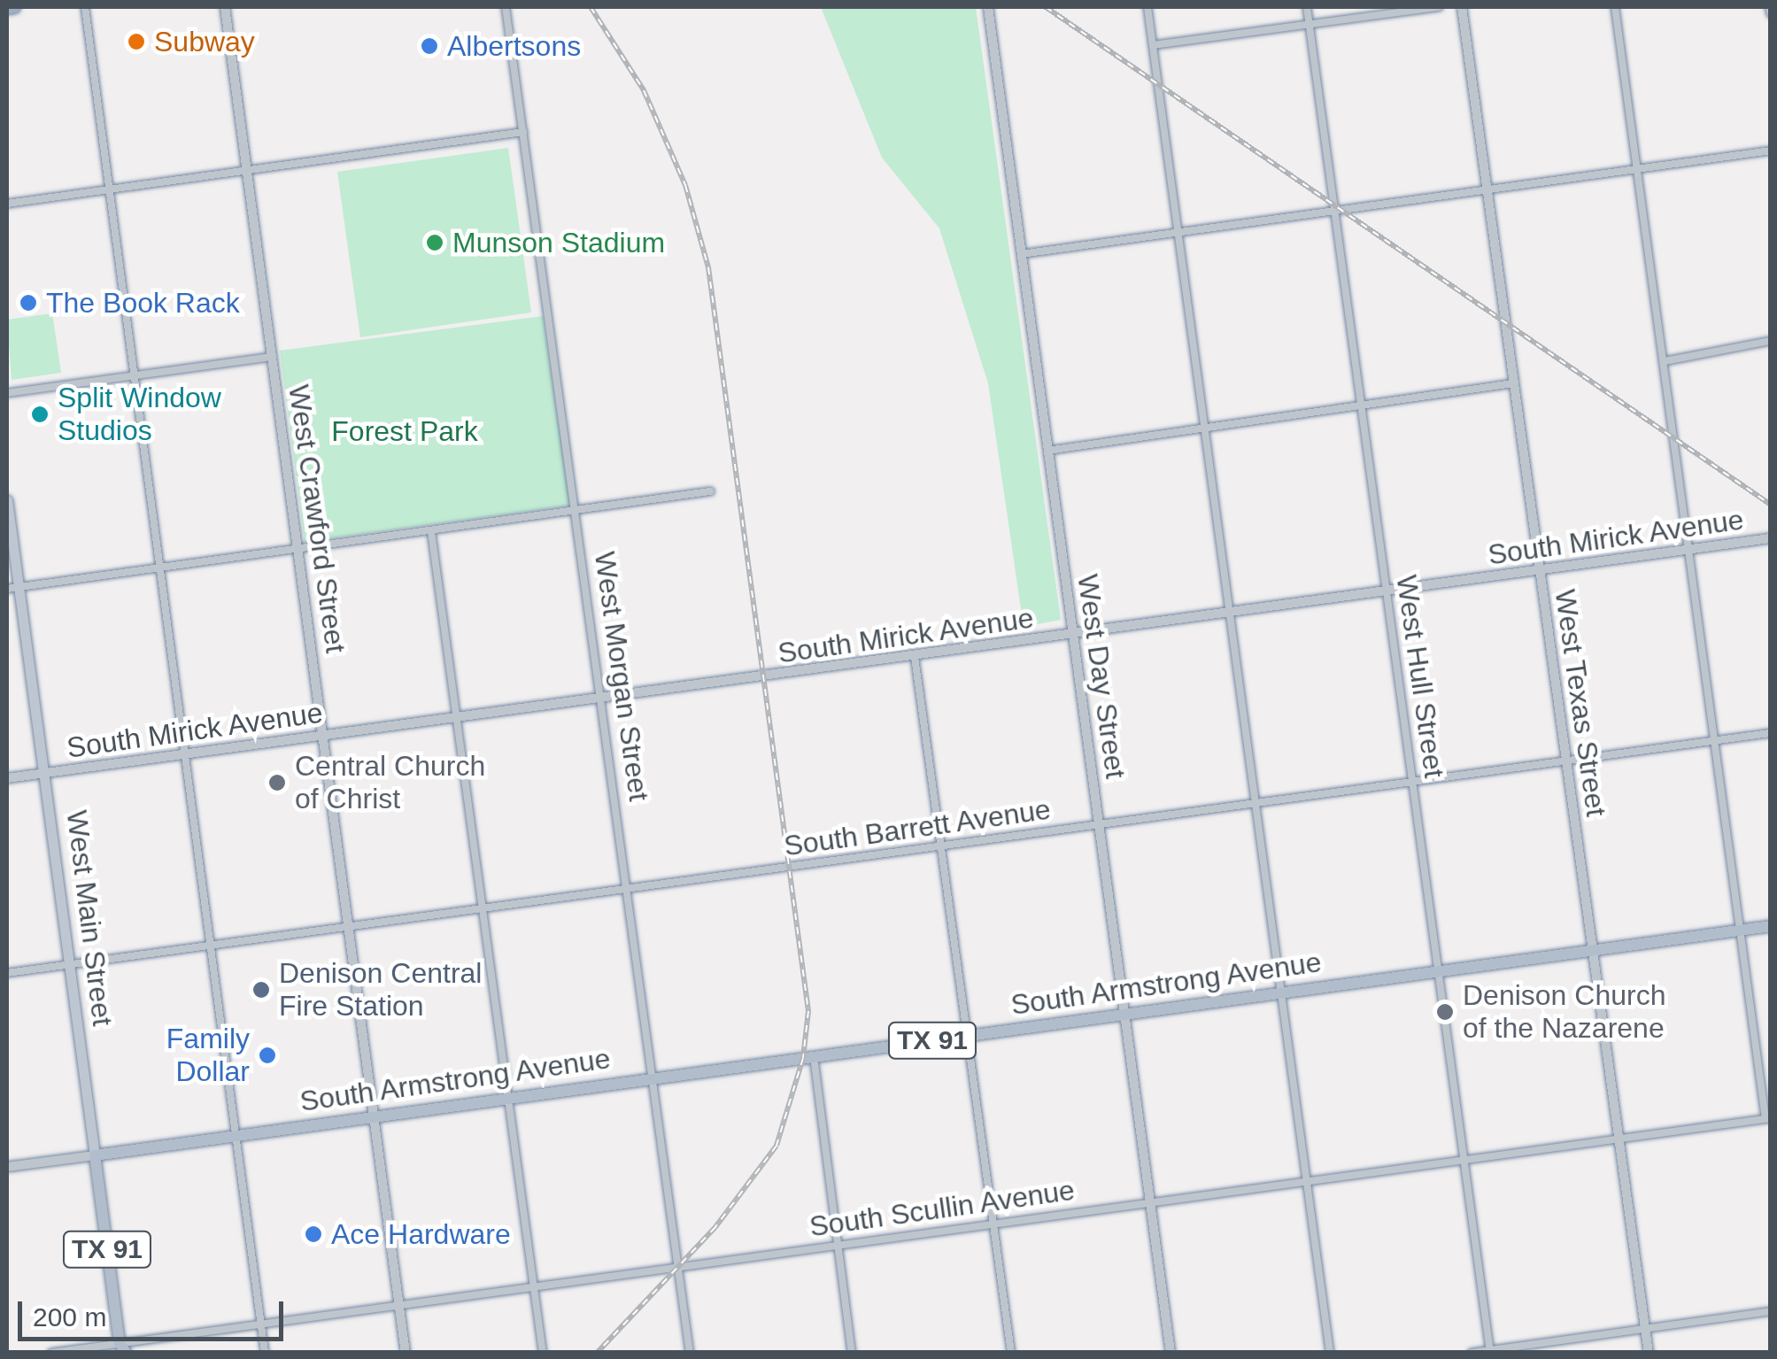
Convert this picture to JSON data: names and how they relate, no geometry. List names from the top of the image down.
{
  "streets": {
    "main road": ["West Main Street", "South Armstrong Avenue", "TX 91"],
    "street": [
      "West Crawford Street",
      "South Mirick Avenue",
      "West Morgan Street",
      "West Day Street",
      "West Hull Street",
      "West Texas Street",
      "South Barrett Avenue",
      "South Scullin Avenue"
    ]
  },
  "crossings": [
    ["West Crawford Street", "South Mirick Avenue"],
    ["West Crawford Street", "South Barrett Avenue"],
    ["West Crawford Street", "South Armstrong Avenue"],
    ["West Crawford Street", "South Scullin Avenue"],
    ["South Mirick Avenue", "West Morgan Street"],
    ["South Mirick Avenue", "West Day Street"],
    ["South Mirick Avenue", "West Hull Street"],
    ["South Mirick Avenue", "West Texas Street"],
    ["South Mirick Avenue", "West Main Street"],
    ["West Morgan Street", "South Barrett Avenue"],
    ["West Morgan Street", "South Armstrong Avenue"],
    ["West Morgan Street", "South Scullin Avenue"],
    ["West Day Street", "South Barrett Avenue"],
    ["West Day Street", "South Armstrong Avenue"],
    ["West Day Street", "South Scullin Avenue"],
    ["West Hull Street", "South Barrett Avenue"],
    ["West Hull Street", "South Armstrong Avenue"],
    ["West Hull Street", "South Scullin Avenue"],
    ["West Texas Street", "South Barrett Avenue"],
    ["West Texas Street", "South Armstrong Avenue"],
    ["West Texas Street", "South Scullin Avenue"],
    ["South Barrett Avenue", "West Main Street"],
    ["West Main Street", "South Armstrong Avenue"],
    ["West Main Street", "South Scullin Avenue"]
  ],
  "parks": ["Forest Park"],
  "places": [
    "Subway",
    "Albertsons",
    "Munson Stadium",
    "The Book Rack",
    "Split Window Studios",
    "Central Church of Christ",
    "Denison Central Fire Station",
    "Denison Church of the Nazarene",
    "Family Dollar",
    "Ace Hardware"
  ],
  "scale_bar": "200 m"
}
